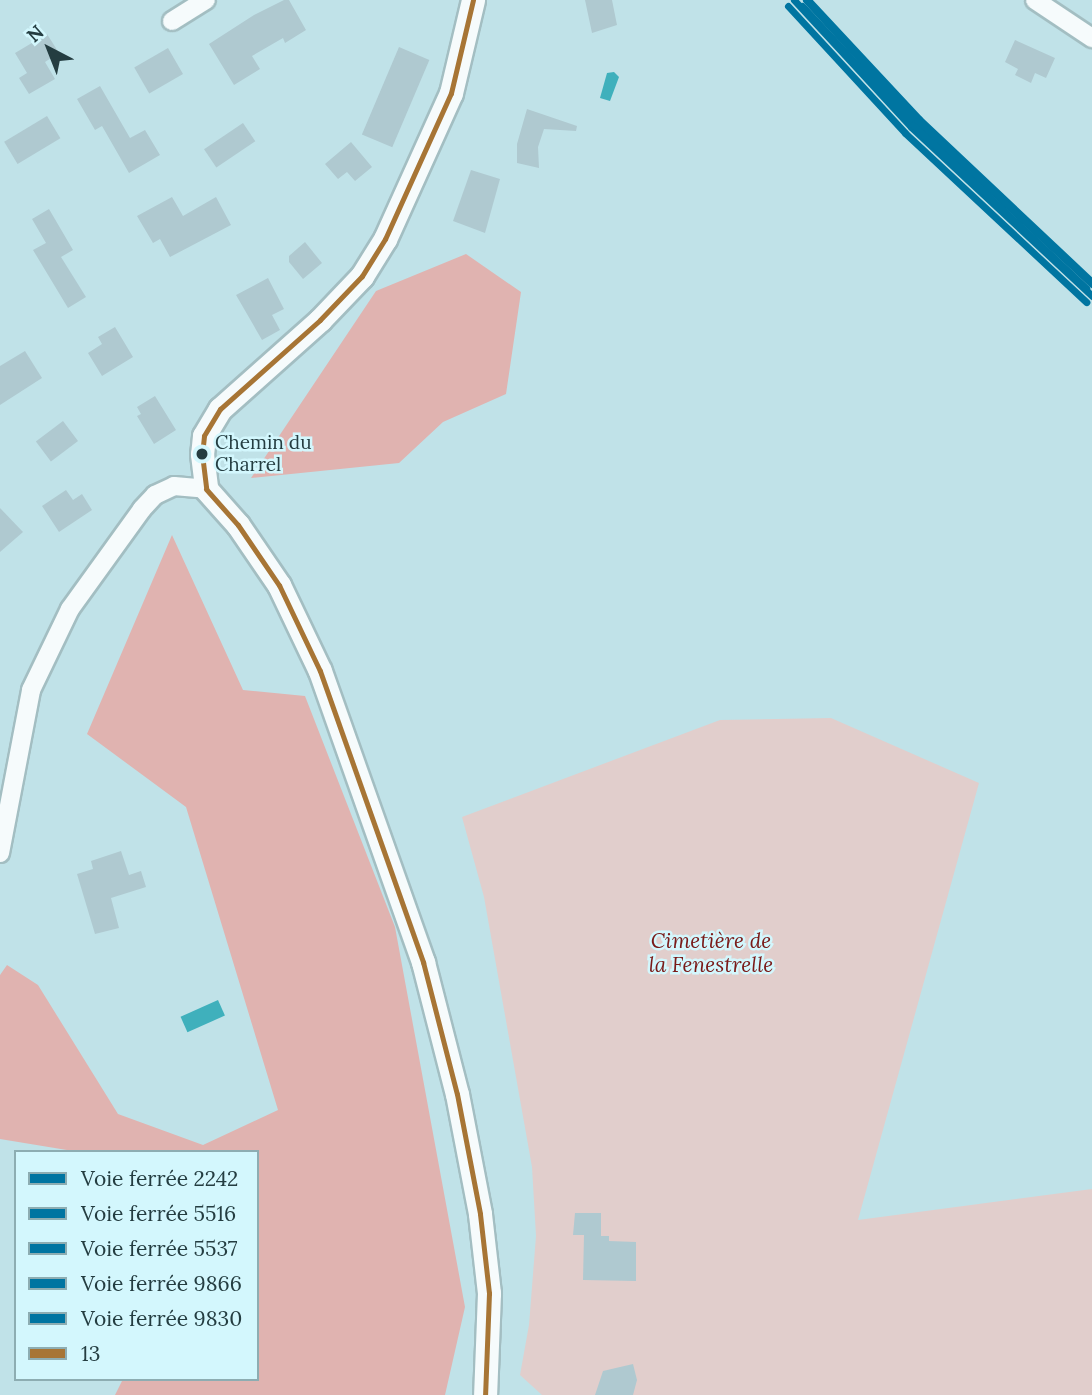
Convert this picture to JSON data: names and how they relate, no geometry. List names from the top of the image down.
{
  "parks": ["Cimetière de la Fenestrelle"],
  "places": ["Chemin du Charrel"],
  "lines": [
    "rail line 2242",
    "rail line 5537",
    "rail line 9866",
    "transit line 13",
    "rail line 5516",
    "rail line 9830"
  ],
  "legend": [
    "Voie ferrée 2242",
    "Voie ferrée 5516",
    "Voie ferrée 5537",
    "Voie ferrée 9866",
    "Voie ferrée 9830",
    "13"
  ],
  "north": "top left"
}
